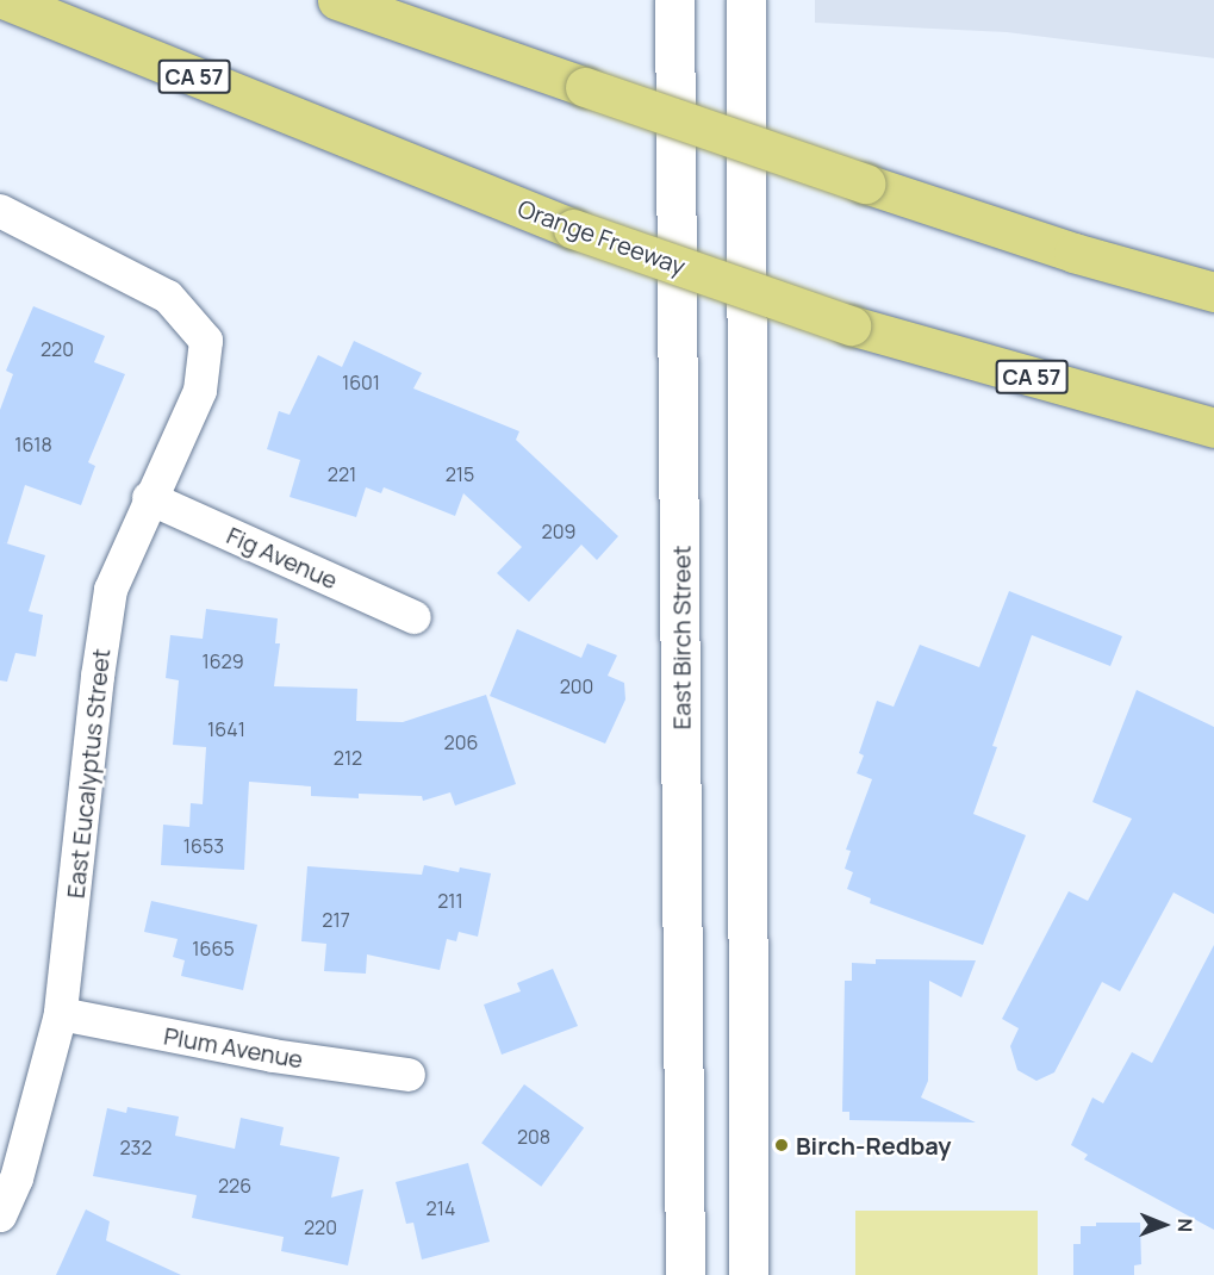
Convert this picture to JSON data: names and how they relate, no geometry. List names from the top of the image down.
{
  "streets": {
    "highway": ["CA 57", "Orange Freeway"],
    "street": [
      "Fig Avenue",
      "East Birch Street",
      "East Eucalyptus Street",
      "Plum Avenue"
    ]
  },
  "crossings": [
    ["Fig Avenue", "East Eucalyptus Street"],
    ["East Eucalyptus Street", "Plum Avenue"]
  ],
  "places": ["Birch-Redbay"],
  "house_numbers": [
    "220",
    "1601",
    "1618",
    "221",
    "215",
    "209",
    "1629",
    "200",
    "1641",
    "206",
    "212",
    "1653",
    "211",
    "217",
    "1665",
    "208",
    "232",
    "226",
    "214",
    "220"
  ],
  "north": "right"
}
